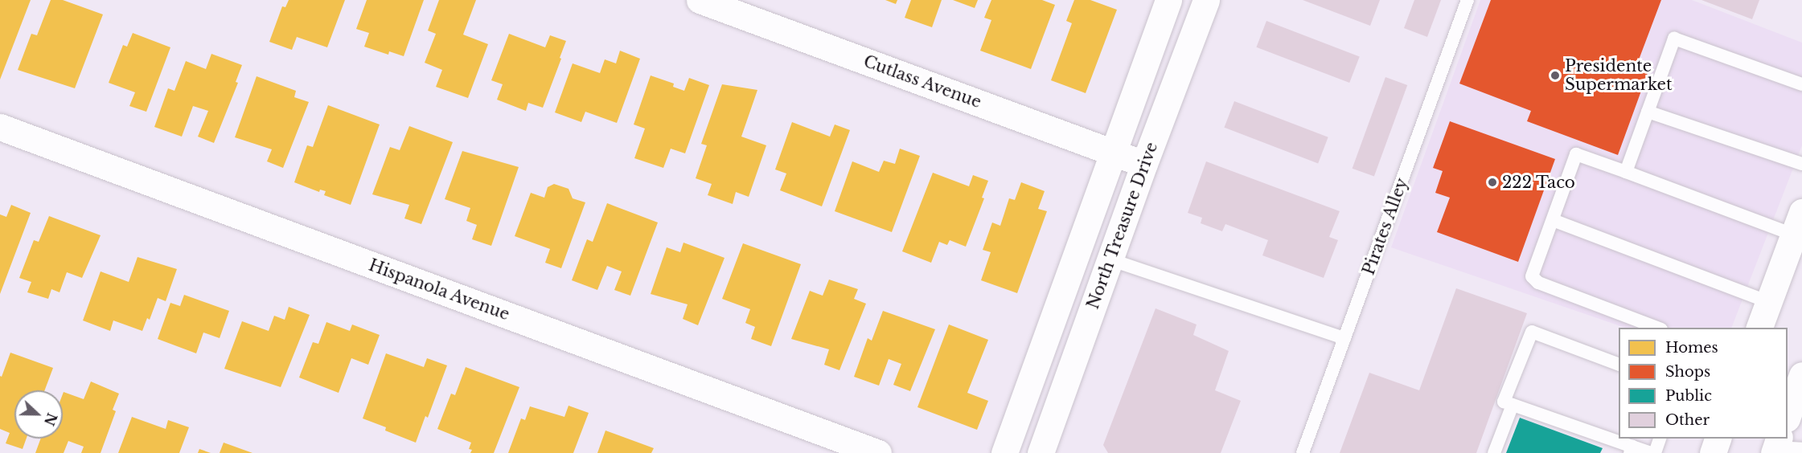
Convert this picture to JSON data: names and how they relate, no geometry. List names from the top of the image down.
{
  "streets": {
    "street": ["Cutlass Avenue", "North Treasure Drive", "Hispanola Avenue"],
    "lane": ["Pirates Alley"]
  },
  "crossings": [
    ["Cutlass Avenue", "North Treasure Drive"]
  ],
  "places": ["Presidente Supermarket", "222 Taco"],
  "legend": [
    "Homes",
    "Shops",
    "Public",
    "Other"
  ],
  "north": "right"
}
